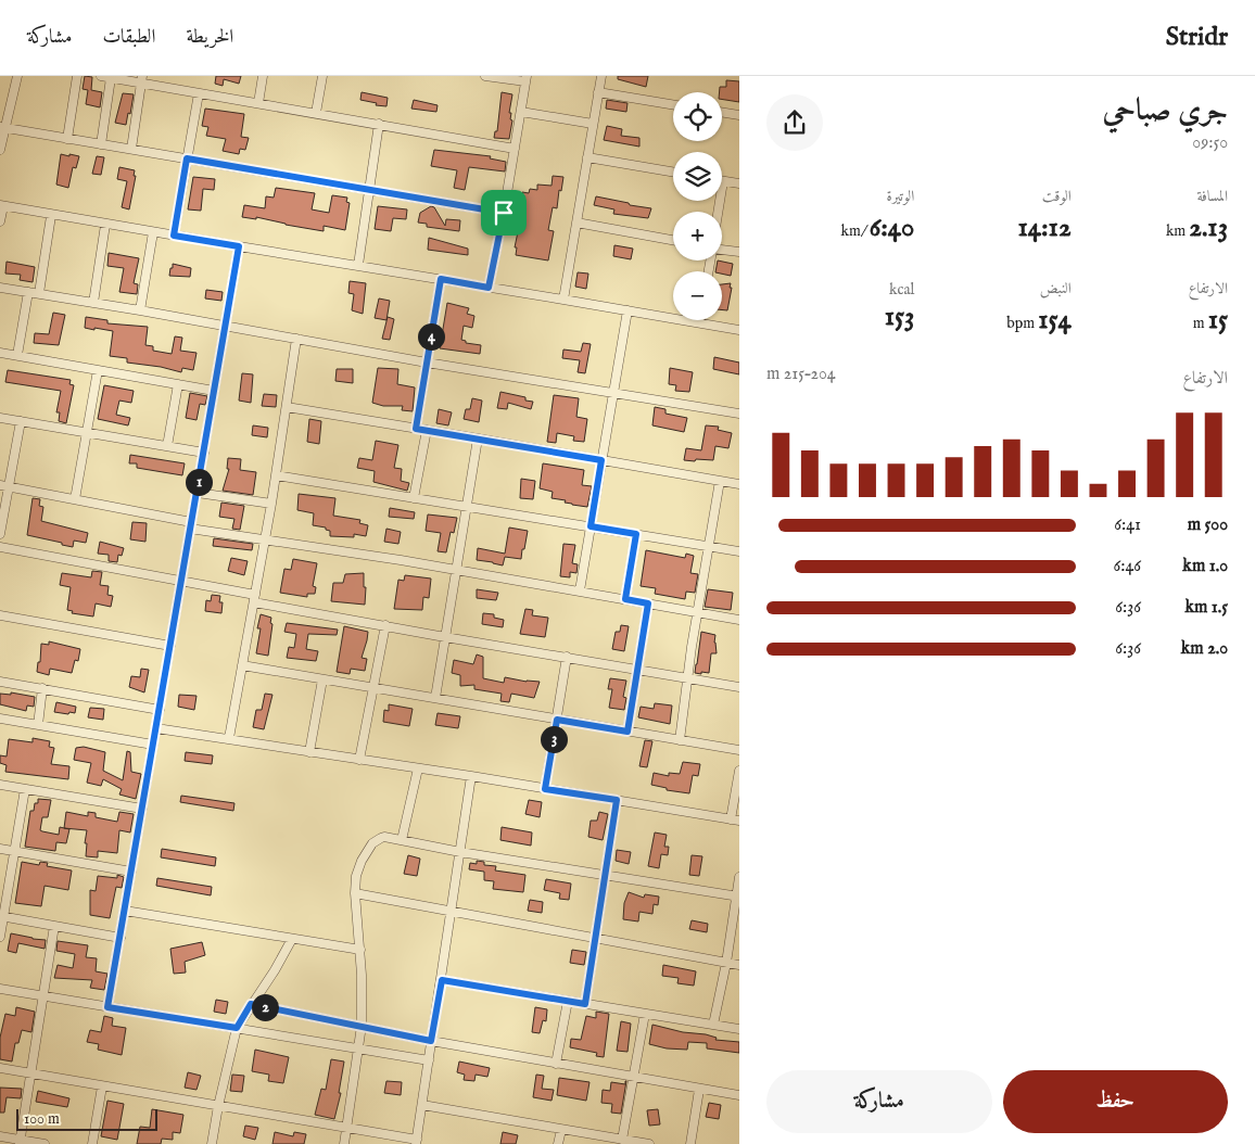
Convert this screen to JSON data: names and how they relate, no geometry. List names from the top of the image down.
{
  "scale_bar": "100 m",
  "page": {
    "header": "Stridr",
    "nav": ["الخريطة", "الطبقات", "مشاركة"],
    "heading": ["جري صباحي", "09:50"],
    "map_buttons": ["+", "−"],
    "stats": [
      ["المسافة", "2.13 km"],
      ["الوقت", "14:12"],
      ["الوتيرة", "6:40 /km"],
      ["الارتفاع", "15 m"],
      ["النبض", "154 bpm"],
      ["kcal", "153"]
    ],
    "pins": [
      "4",
      "1",
      "3",
      "2"
    ],
    "chart": ["الارتفاع", "204–215 m"],
    "list": [
      {
        "name": "500 m",
        "note": "6:41"
      },
      {
        "name": "1.0 km",
        "note": "6:46"
      },
      {
        "name": "1.5 km",
        "note": "6:36"
      },
      {
        "name": "2.0 km",
        "note": "6:36"
      }
    ],
    "buttons": ["حفظ", "مشاركة"],
    "scale": "100 m"
  }
}
